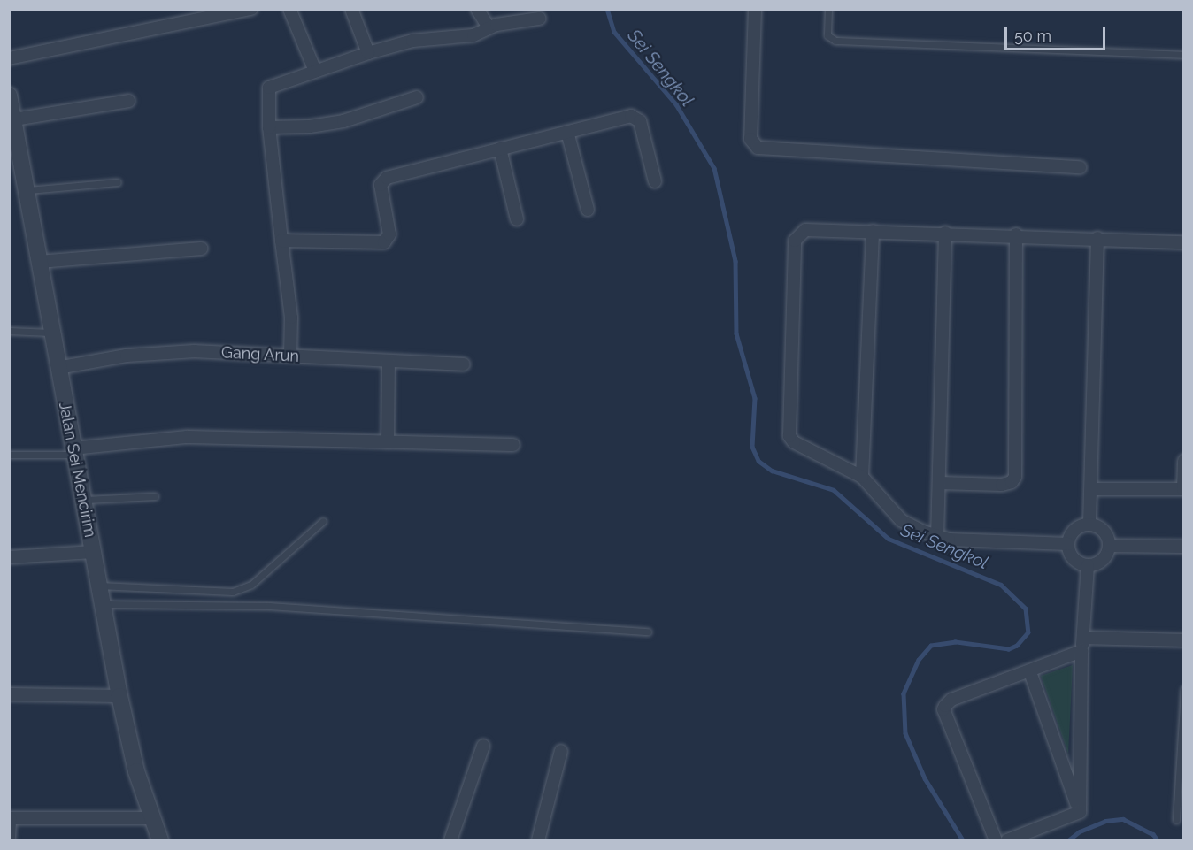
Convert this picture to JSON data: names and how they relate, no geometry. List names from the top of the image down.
{
  "streets": {
    "street": ["Gang Arun", "Jalan Sei Mencirim"]
  },
  "crossings": [
    ["Gang Arun", "Jalan Sei Mencirim"]
  ],
  "water": ["Sei Sengkol"],
  "scale_bar": "50 m"
}
